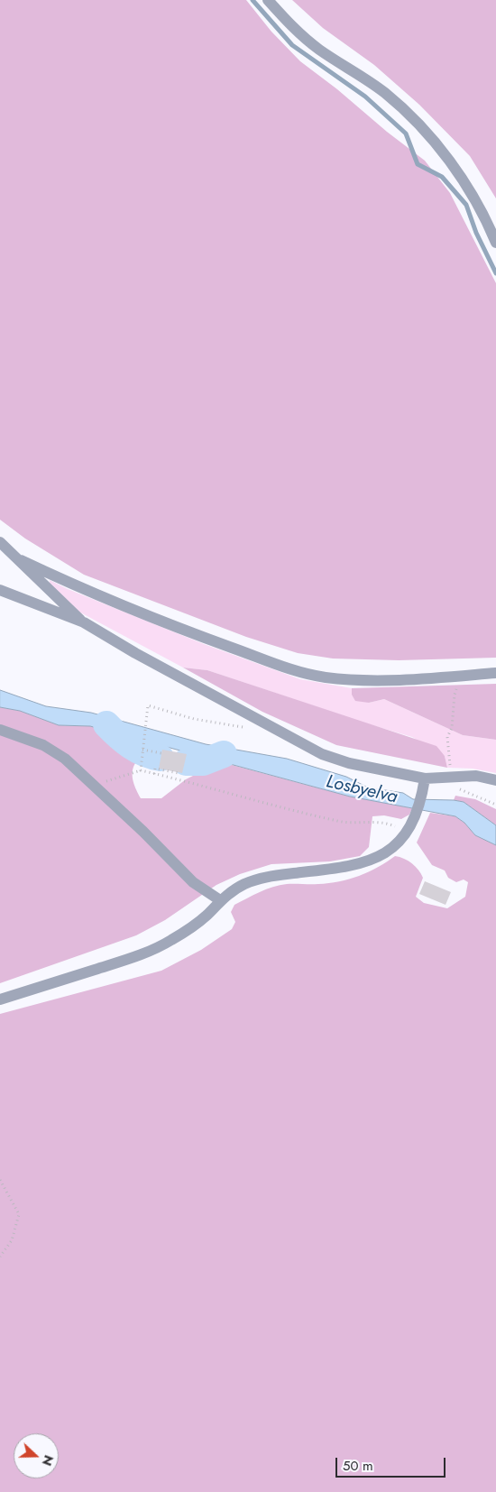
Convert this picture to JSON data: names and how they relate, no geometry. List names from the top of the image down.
{
  "water": ["Losbyelva"],
  "scale_bar": "50 m",
  "north": "right"
}
